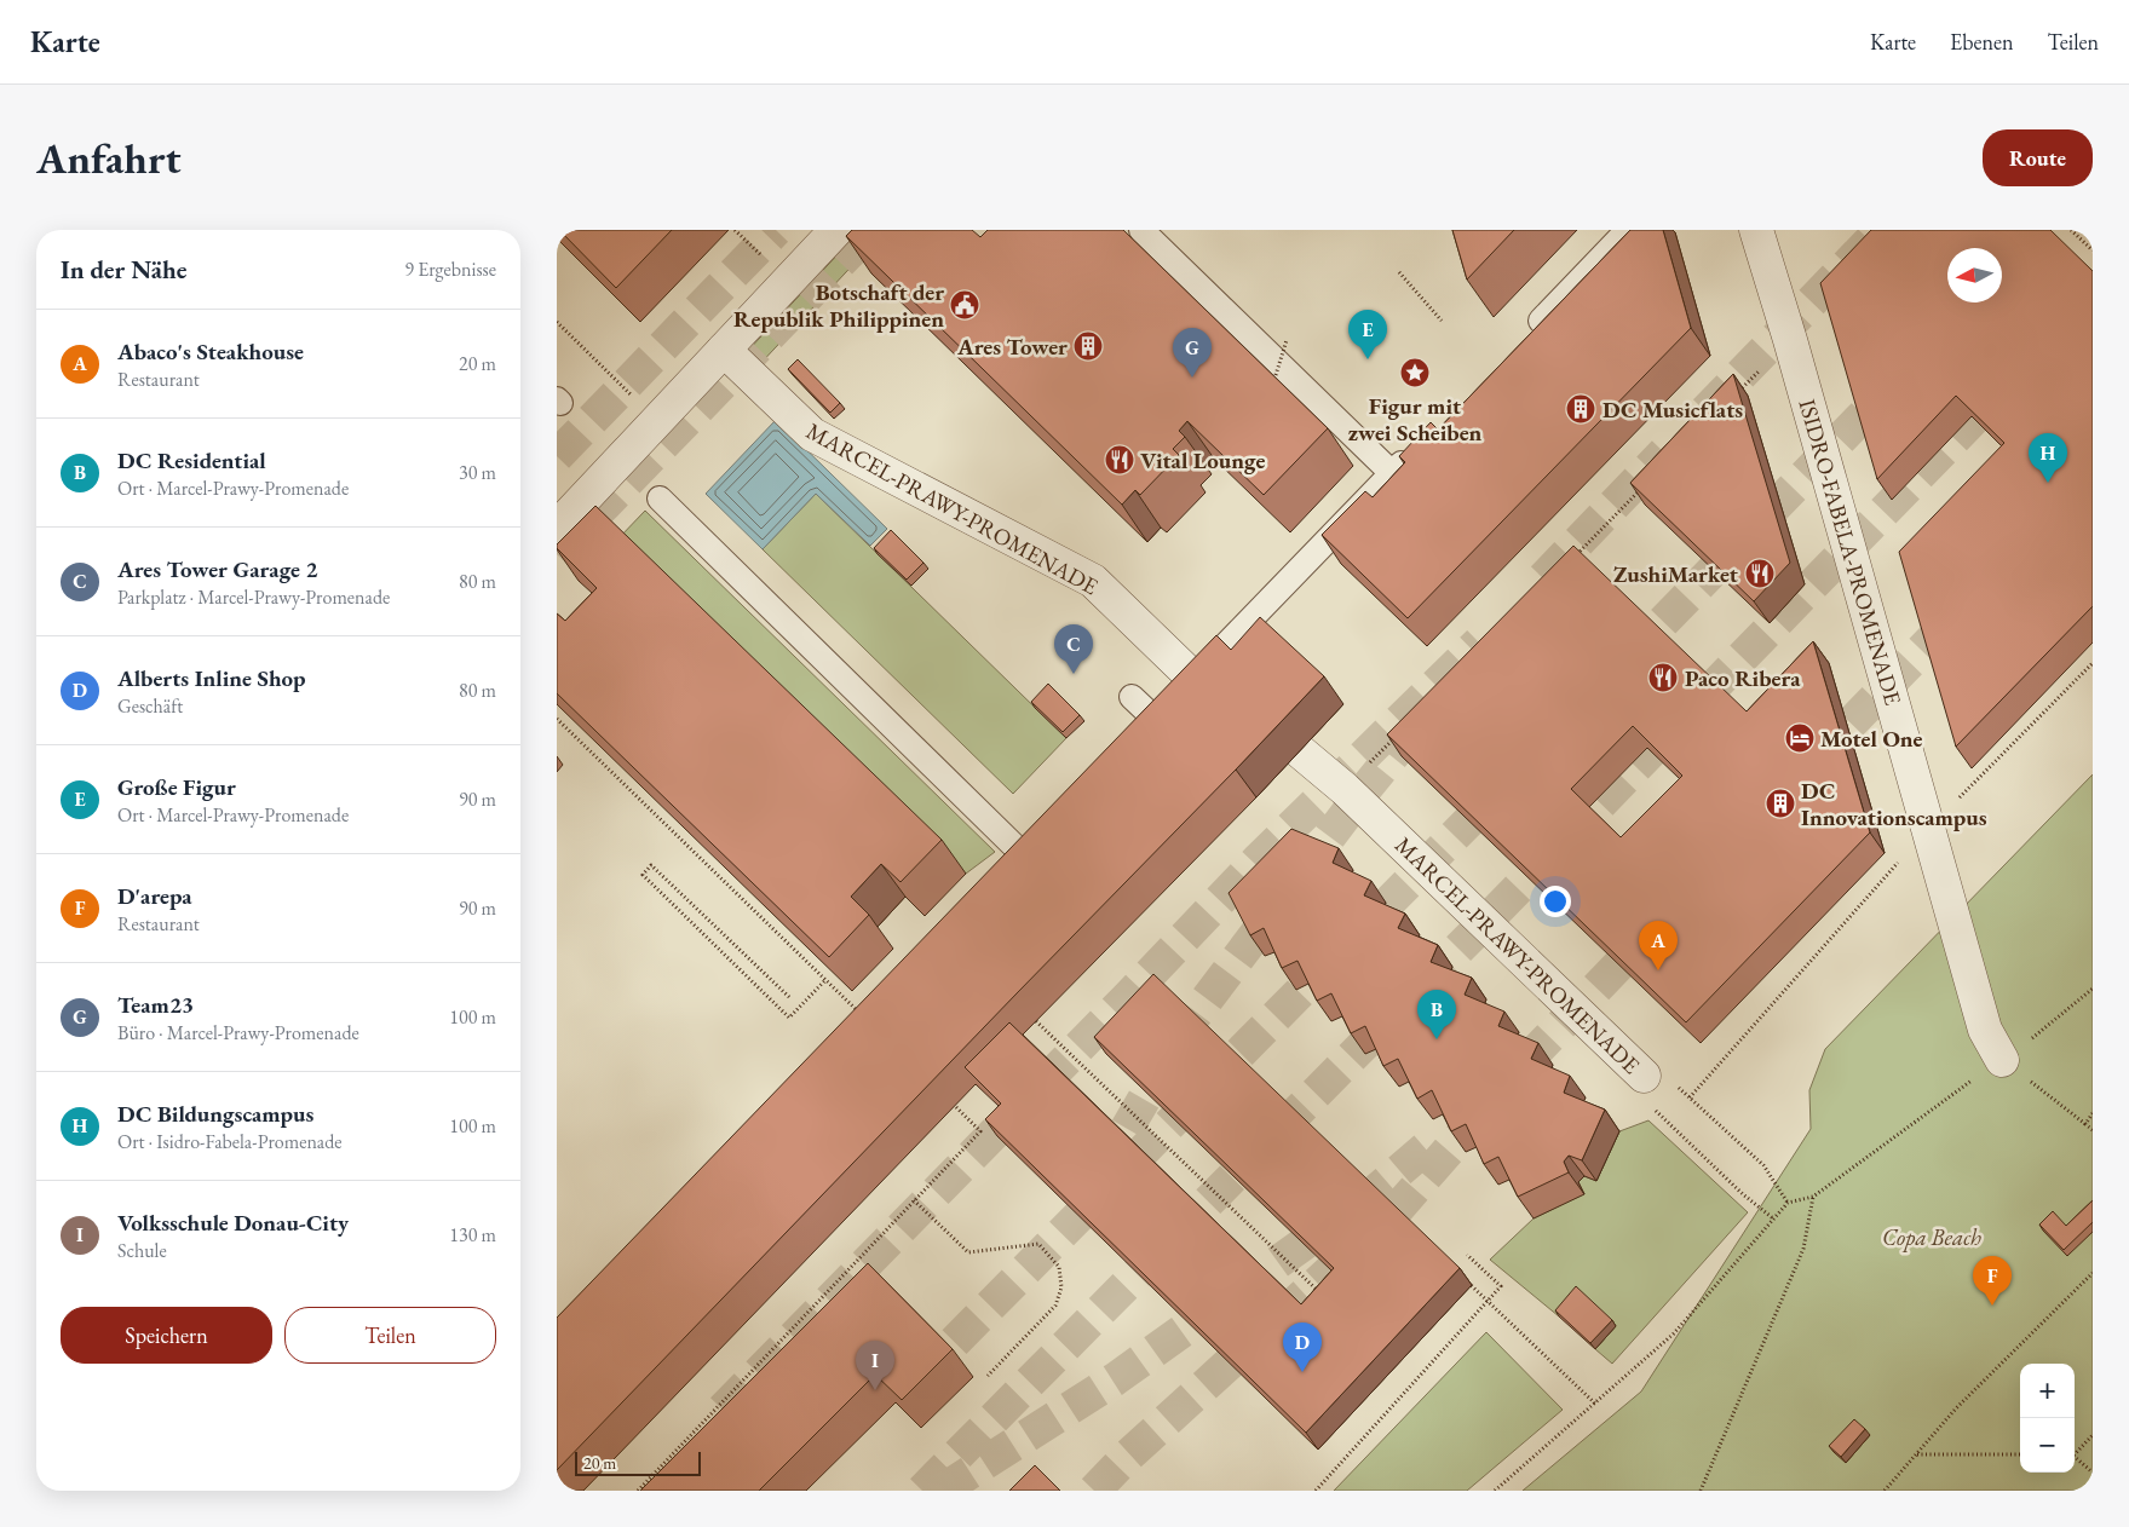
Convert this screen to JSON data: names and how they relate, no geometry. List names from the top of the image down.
{
  "streets": {
    "street": ["MARCEL-PRAWY-PROMENADE", "ISIDRO-FABELA-PROMENADE"]
  },
  "parks": ["Copa Beach"],
  "places": {
    "public building": ["Botschaft der Republik Philippinen"],
    "building": ["Ares Tower", "DC Musicflats", "DC Innovationscampus"],
    "place": ["Figur mit zwei Scheiben"],
    "restaurant": ["Vital Lounge", "ZushiMarket", "Paco Ribera"],
    "hotel": ["Motel One"]
  },
  "scale_bar": "20 m",
  "north": "left",
  "page": {
    "header": "Karte",
    "nav": ["Karte", "Ebenen", "Teilen"],
    "buttons": [
      "Route",
      ["Speichern", "Teilen"]
    ],
    "title": "Anfahrt",
    "heading": ["In der Nähe", "9 Ergebnisse"],
    "list": [
      {
        "mark": "A",
        "name": "Abaco's Steakhouse",
        "note": "Restaurant",
        "value": "20 m"
      },
      {
        "mark": "B",
        "name": "DC Residential",
        "note": "Ort · Marcel-Prawy-Promenade",
        "value": "30 m"
      },
      {
        "mark": "C",
        "name": "Ares Tower Garage 2",
        "note": "Parkplatz · Marcel-Prawy-Promenade",
        "value": "80 m"
      },
      {
        "mark": "D",
        "name": "Alberts Inline Shop",
        "note": "Geschäft",
        "value": "80 m"
      },
      {
        "mark": "E",
        "name": "Große Figur",
        "note": "Ort · Marcel-Prawy-Promenade",
        "value": "90 m"
      },
      {
        "mark": "F",
        "name": "D'arepa",
        "note": "Restaurant",
        "value": "90 m"
      },
      {
        "mark": "G",
        "name": "Team23",
        "note": "Büro · Marcel-Prawy-Promenade",
        "value": "100 m"
      },
      {
        "mark": "H",
        "name": "DC Bildungscampus",
        "note": "Ort · Isidro-Fabela-Promenade",
        "value": "100 m"
      },
      {
        "mark": "I",
        "name": "Volksschule Donau-City",
        "note": "Schule",
        "value": "130 m"
      }
    ],
    "pins": [
      "E",
      "G",
      "H",
      "C",
      "A",
      "B",
      "F",
      "D",
      "I"
    ],
    "map_buttons": ["+", "−"],
    "scale": "20 m"
  }
}
